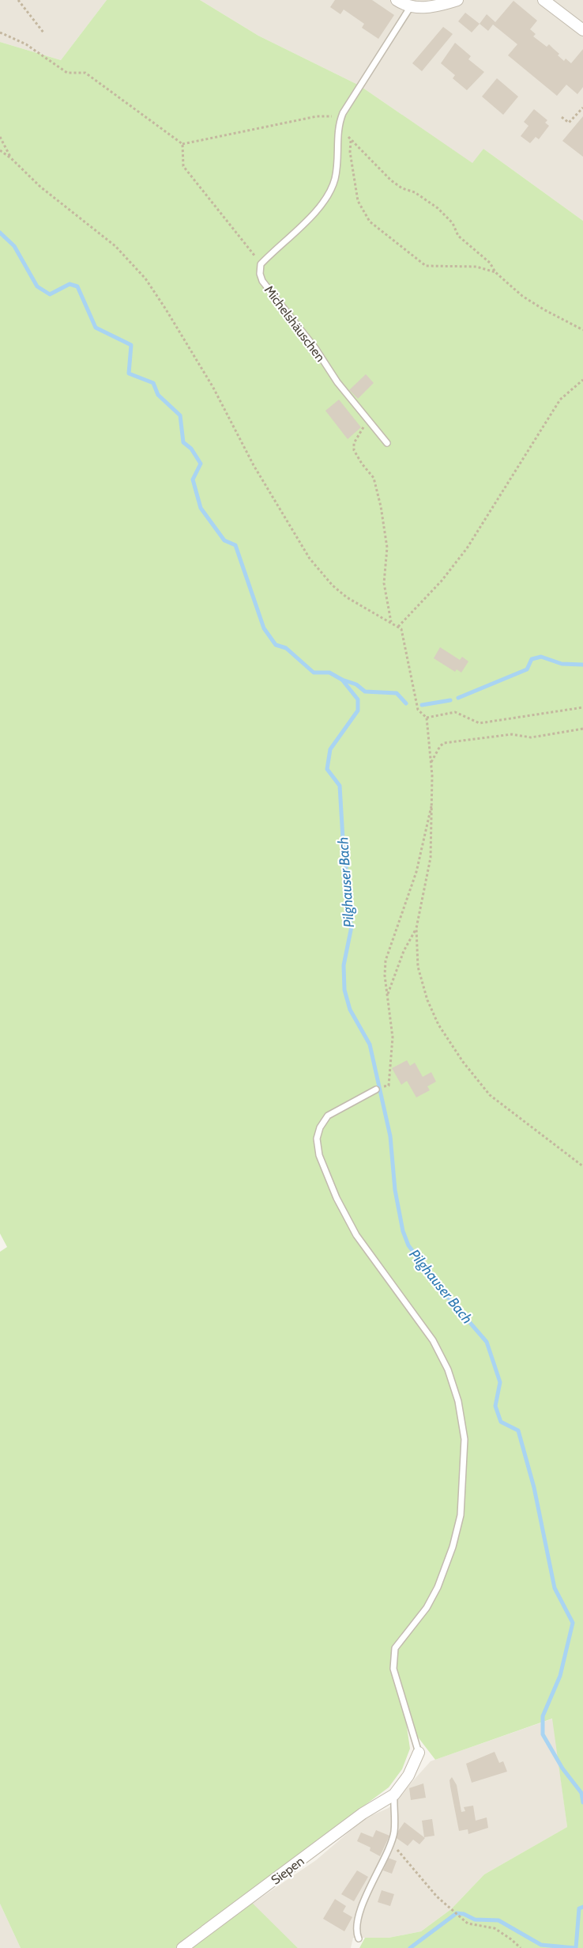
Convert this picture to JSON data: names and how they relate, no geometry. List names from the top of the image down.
{
  "streets": {
    "street": ["Siepen"],
    "lane": ["Michelshäuschen"]
  },
  "water": ["Pilghauser Bach"]
}
